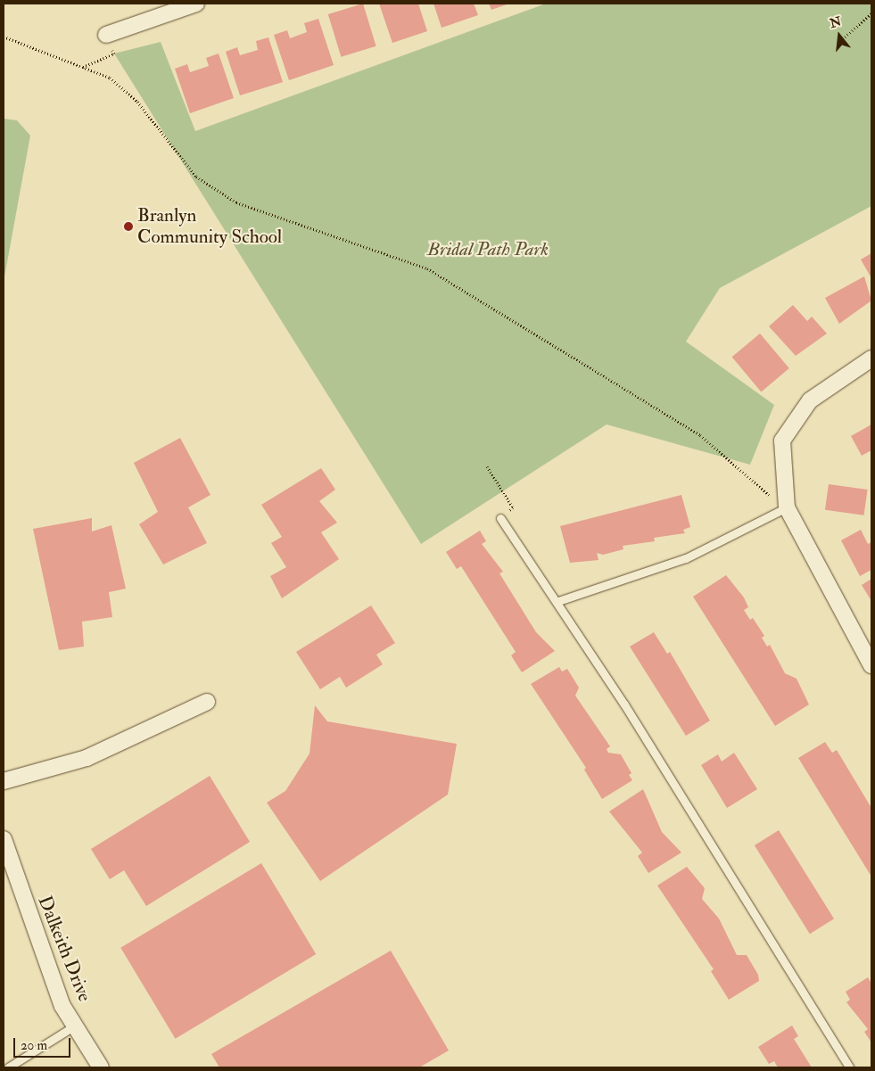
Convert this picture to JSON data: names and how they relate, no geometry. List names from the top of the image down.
{
  "streets": {
    "street": ["Dalkeith Drive"]
  },
  "parks": ["Bridal Path Park"],
  "places": ["Branlyn Community School"],
  "scale_bar": "20 m",
  "north": "top"
}
